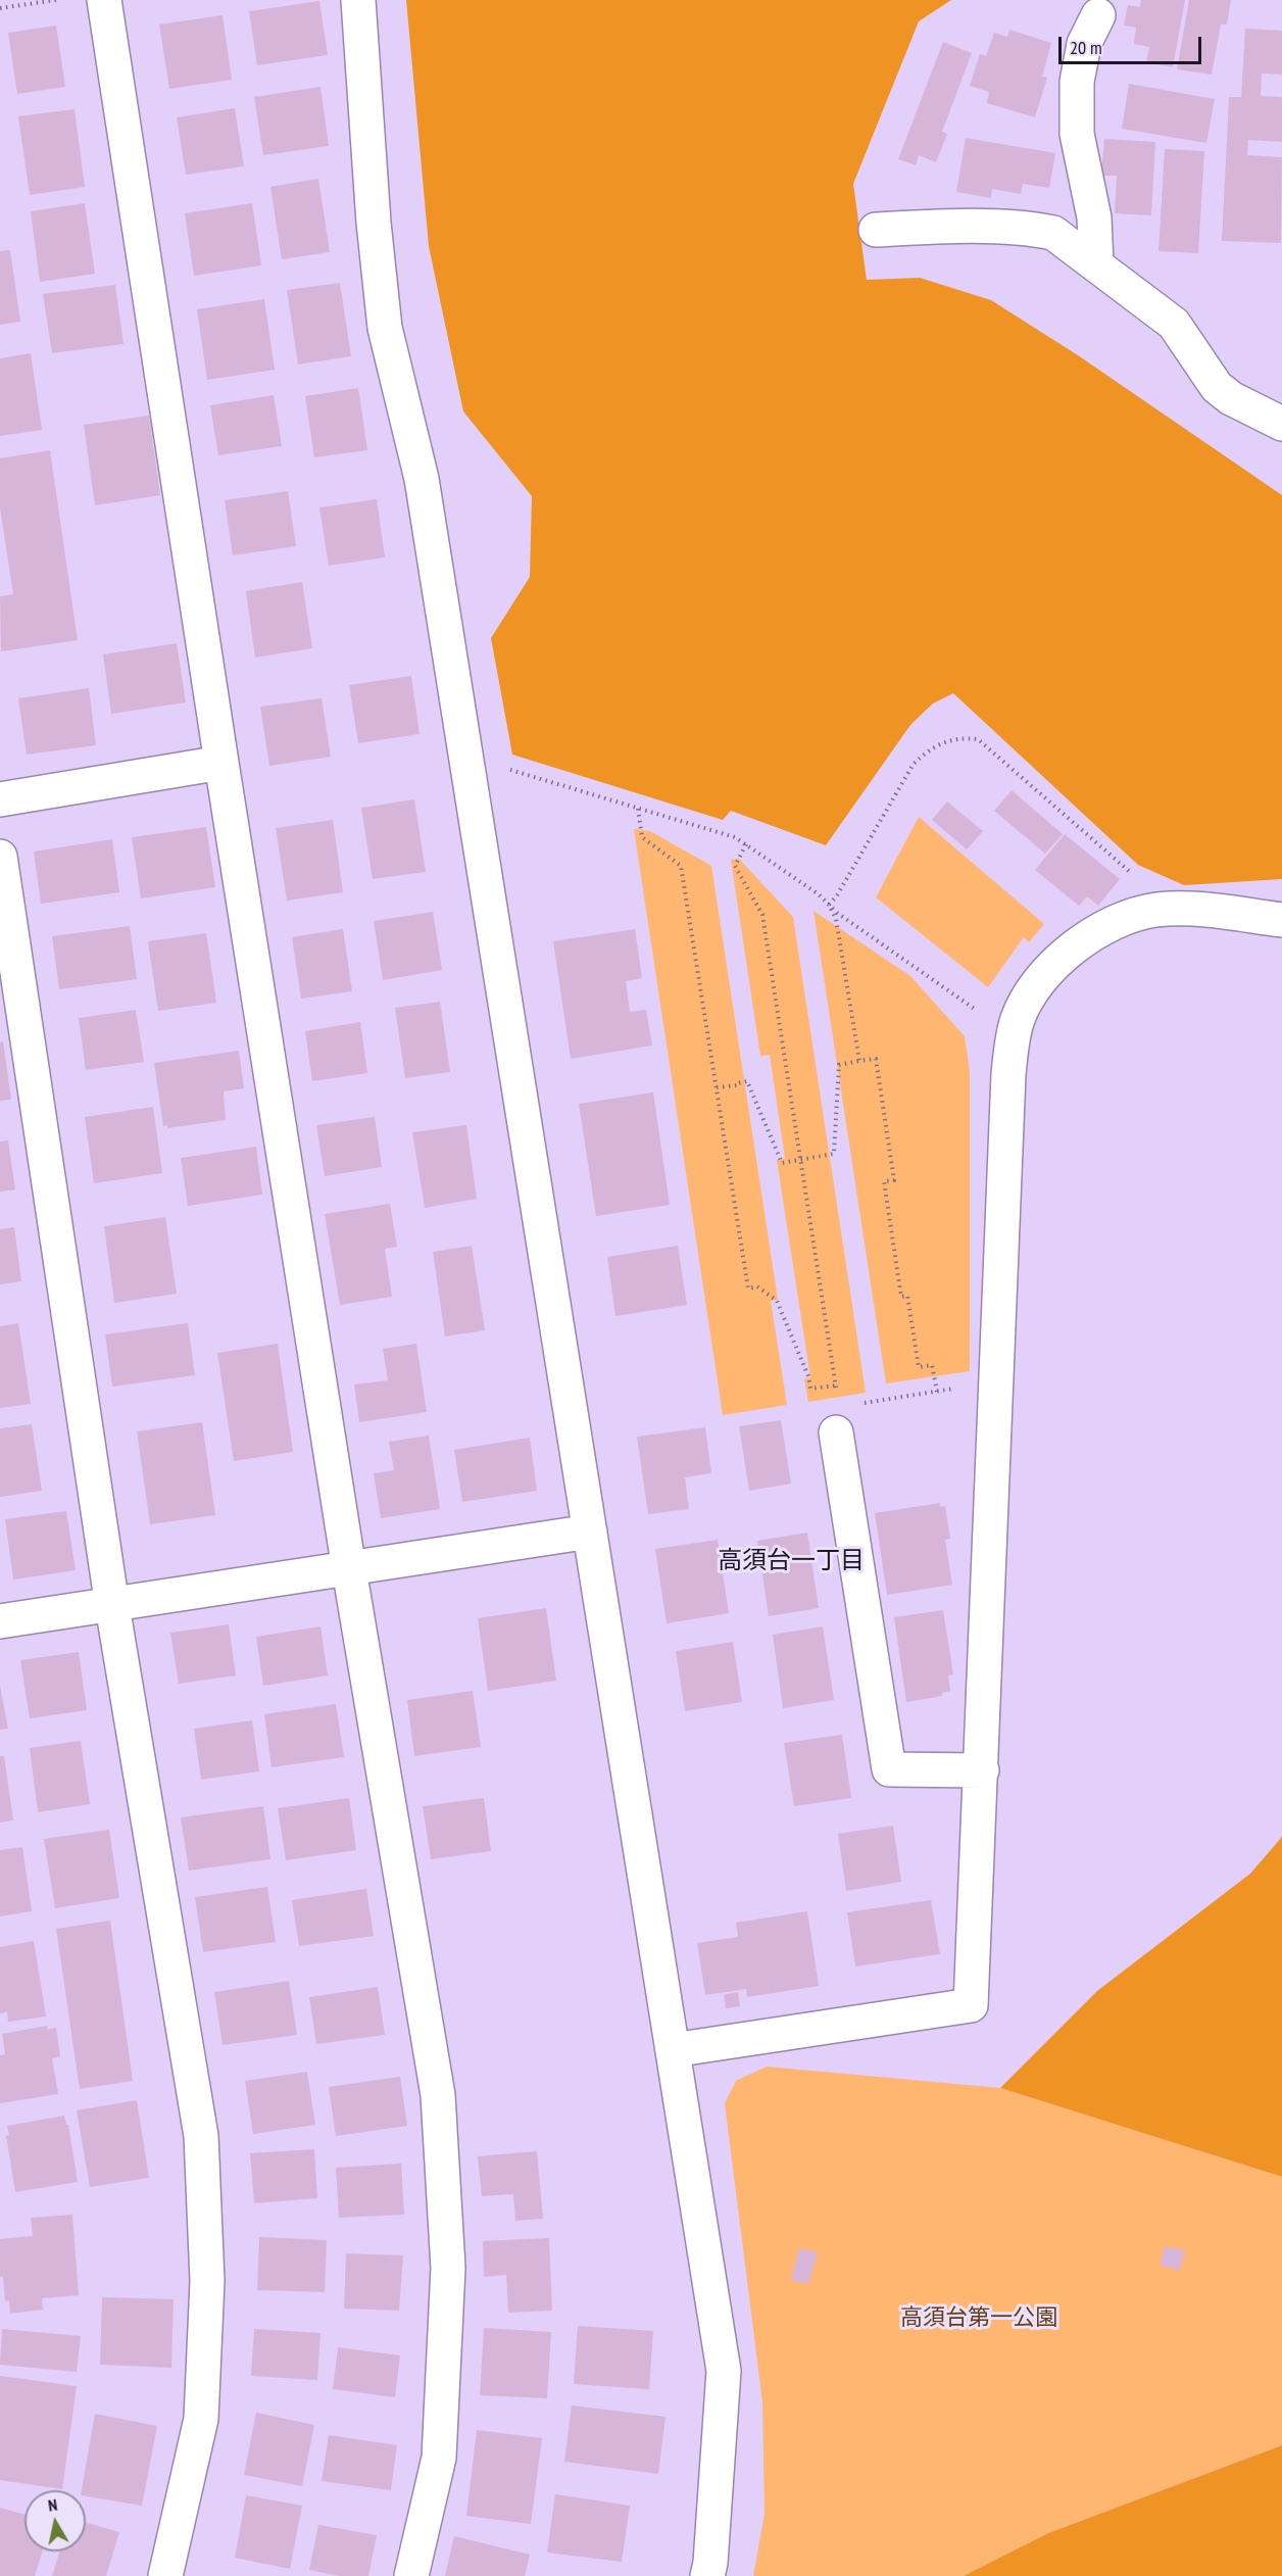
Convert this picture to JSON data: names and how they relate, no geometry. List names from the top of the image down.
{
  "districts": ["高須台一丁目"],
  "parks": ["高須台第一公園"],
  "scale_bar": "20 m",
  "north": "top"
}
